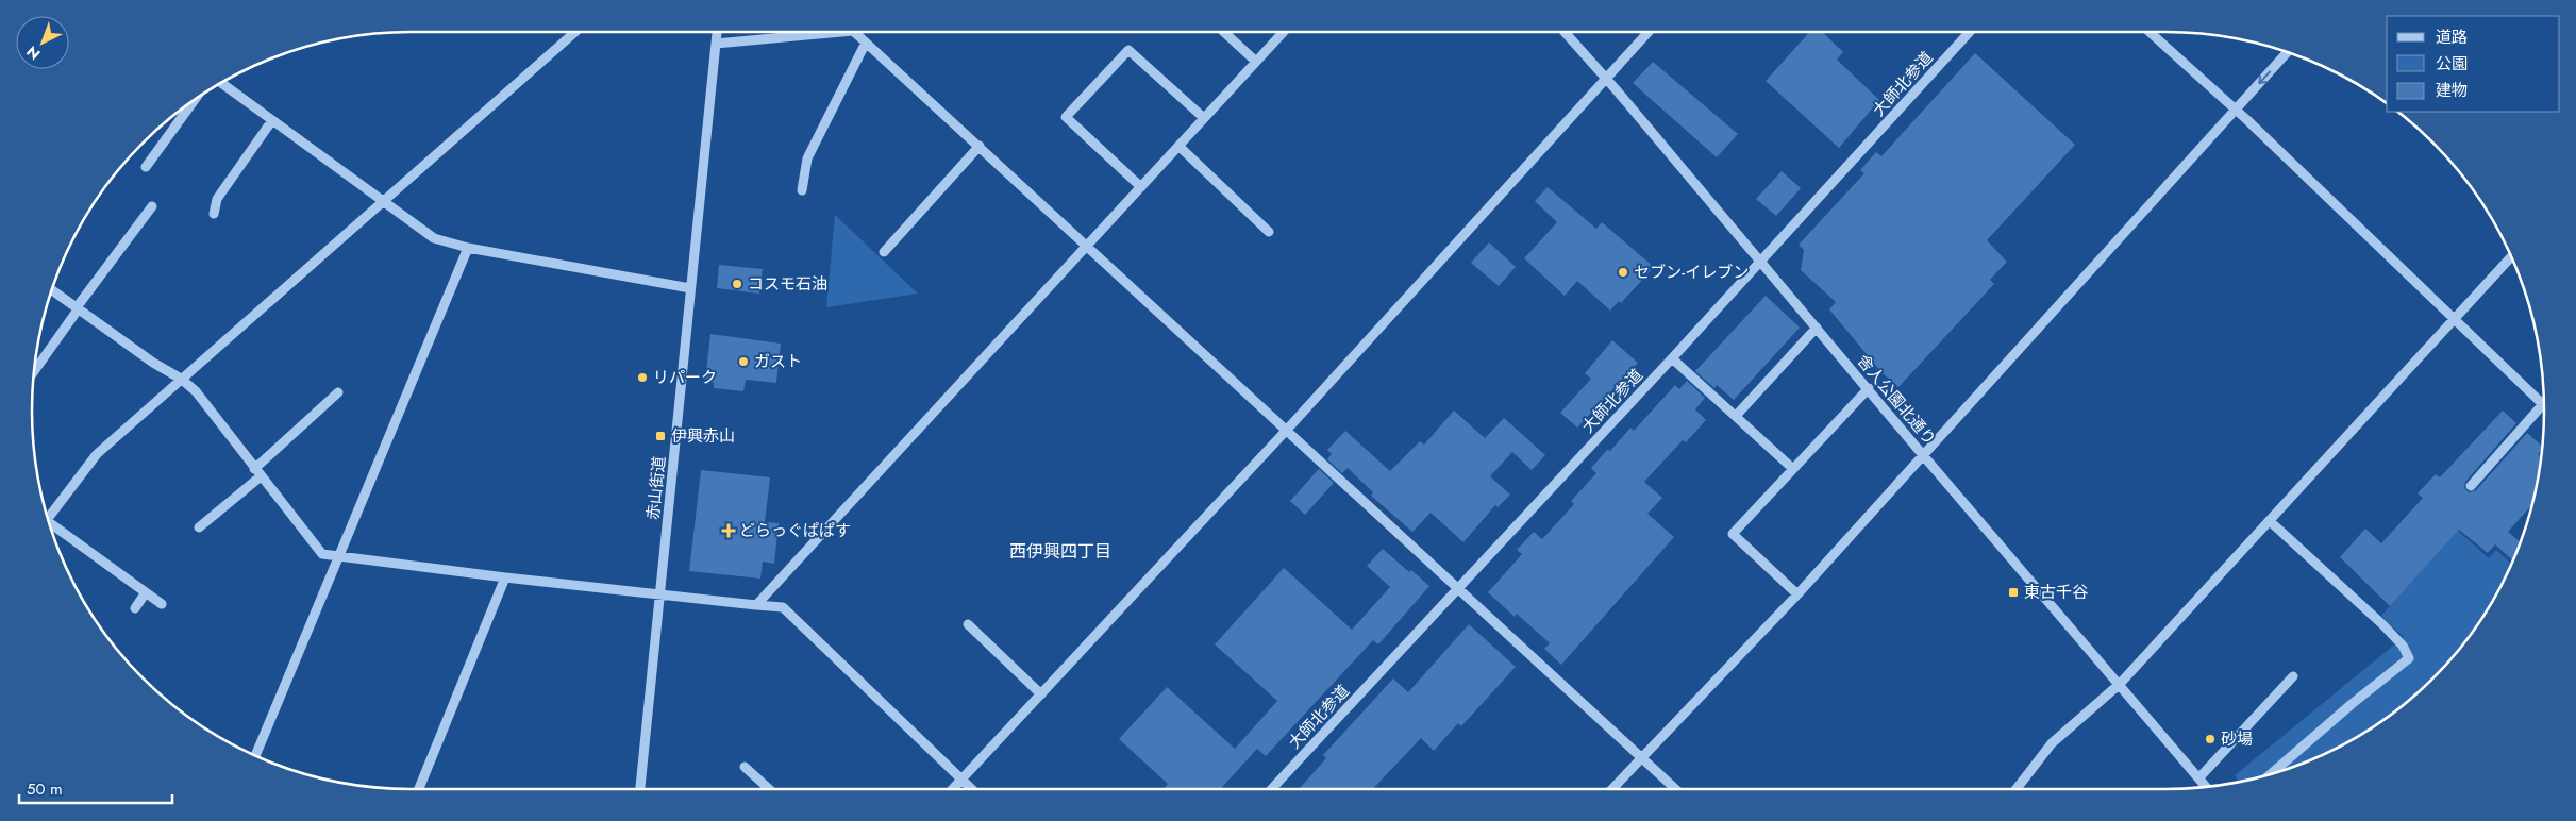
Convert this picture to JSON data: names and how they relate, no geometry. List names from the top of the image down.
{
  "streets": {
    "street": ["大師北参道", "舎人公園北通り", "赤山街道"]
  },
  "crossings": [
    ["大師北参道", "舎人公園北通り"]
  ],
  "districts": ["西伊興四丁目"],
  "places": {
    "other": [
      "セブン-イレブン",
      "コスモ石油",
      "ガスト",
      "リパーク",
      "砂場"
    ],
    "transit": ["伊興赤山", "東古千谷"],
    "health": ["どらっぐぱぱす"]
  },
  "legend": ["道路", "公園", "建物"],
  "scale_bar": "50 m",
  "north": "bottom left"
}
